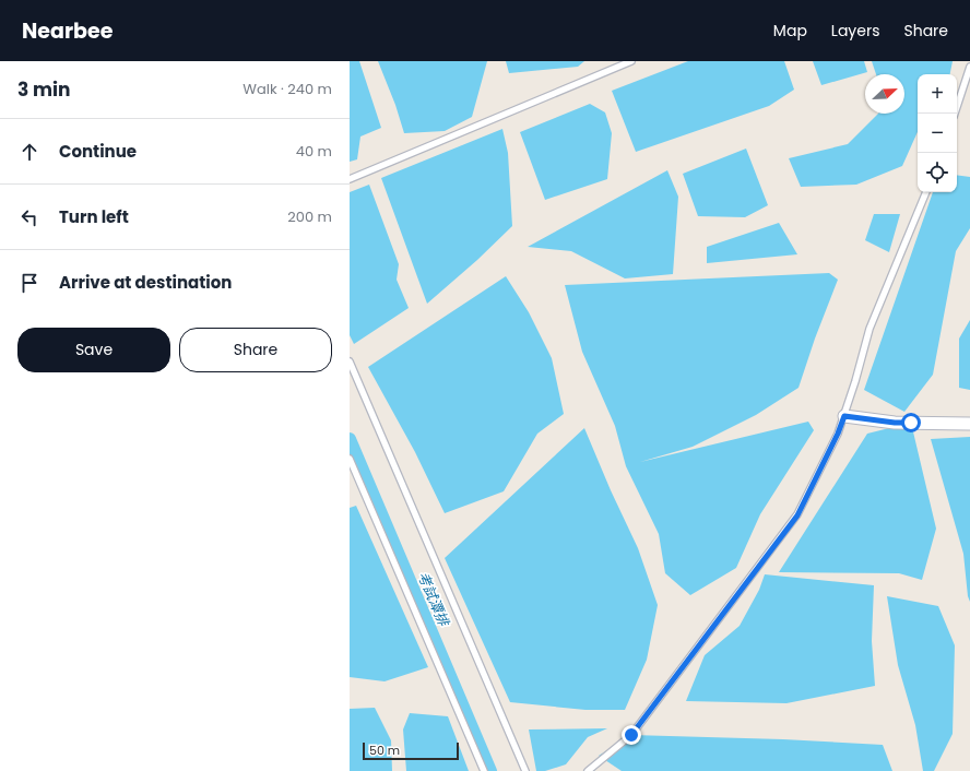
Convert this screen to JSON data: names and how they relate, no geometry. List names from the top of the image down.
{
  "water": ["考試潭排"],
  "scale_bar": "50 m",
  "north": "top right",
  "page": {
    "header": "Nearbee",
    "nav": ["Map", "Layers", "Share"],
    "heading": ["3 min", "Walk · 240 m"],
    "map_buttons": ["+", "−"],
    "list": [
      ["Continue", "40 m"],
      ["Turn left", "200 m"],
      "Arrive at destination"
    ],
    "buttons": ["Save", "Share"],
    "scale": "50 m"
  }
}
